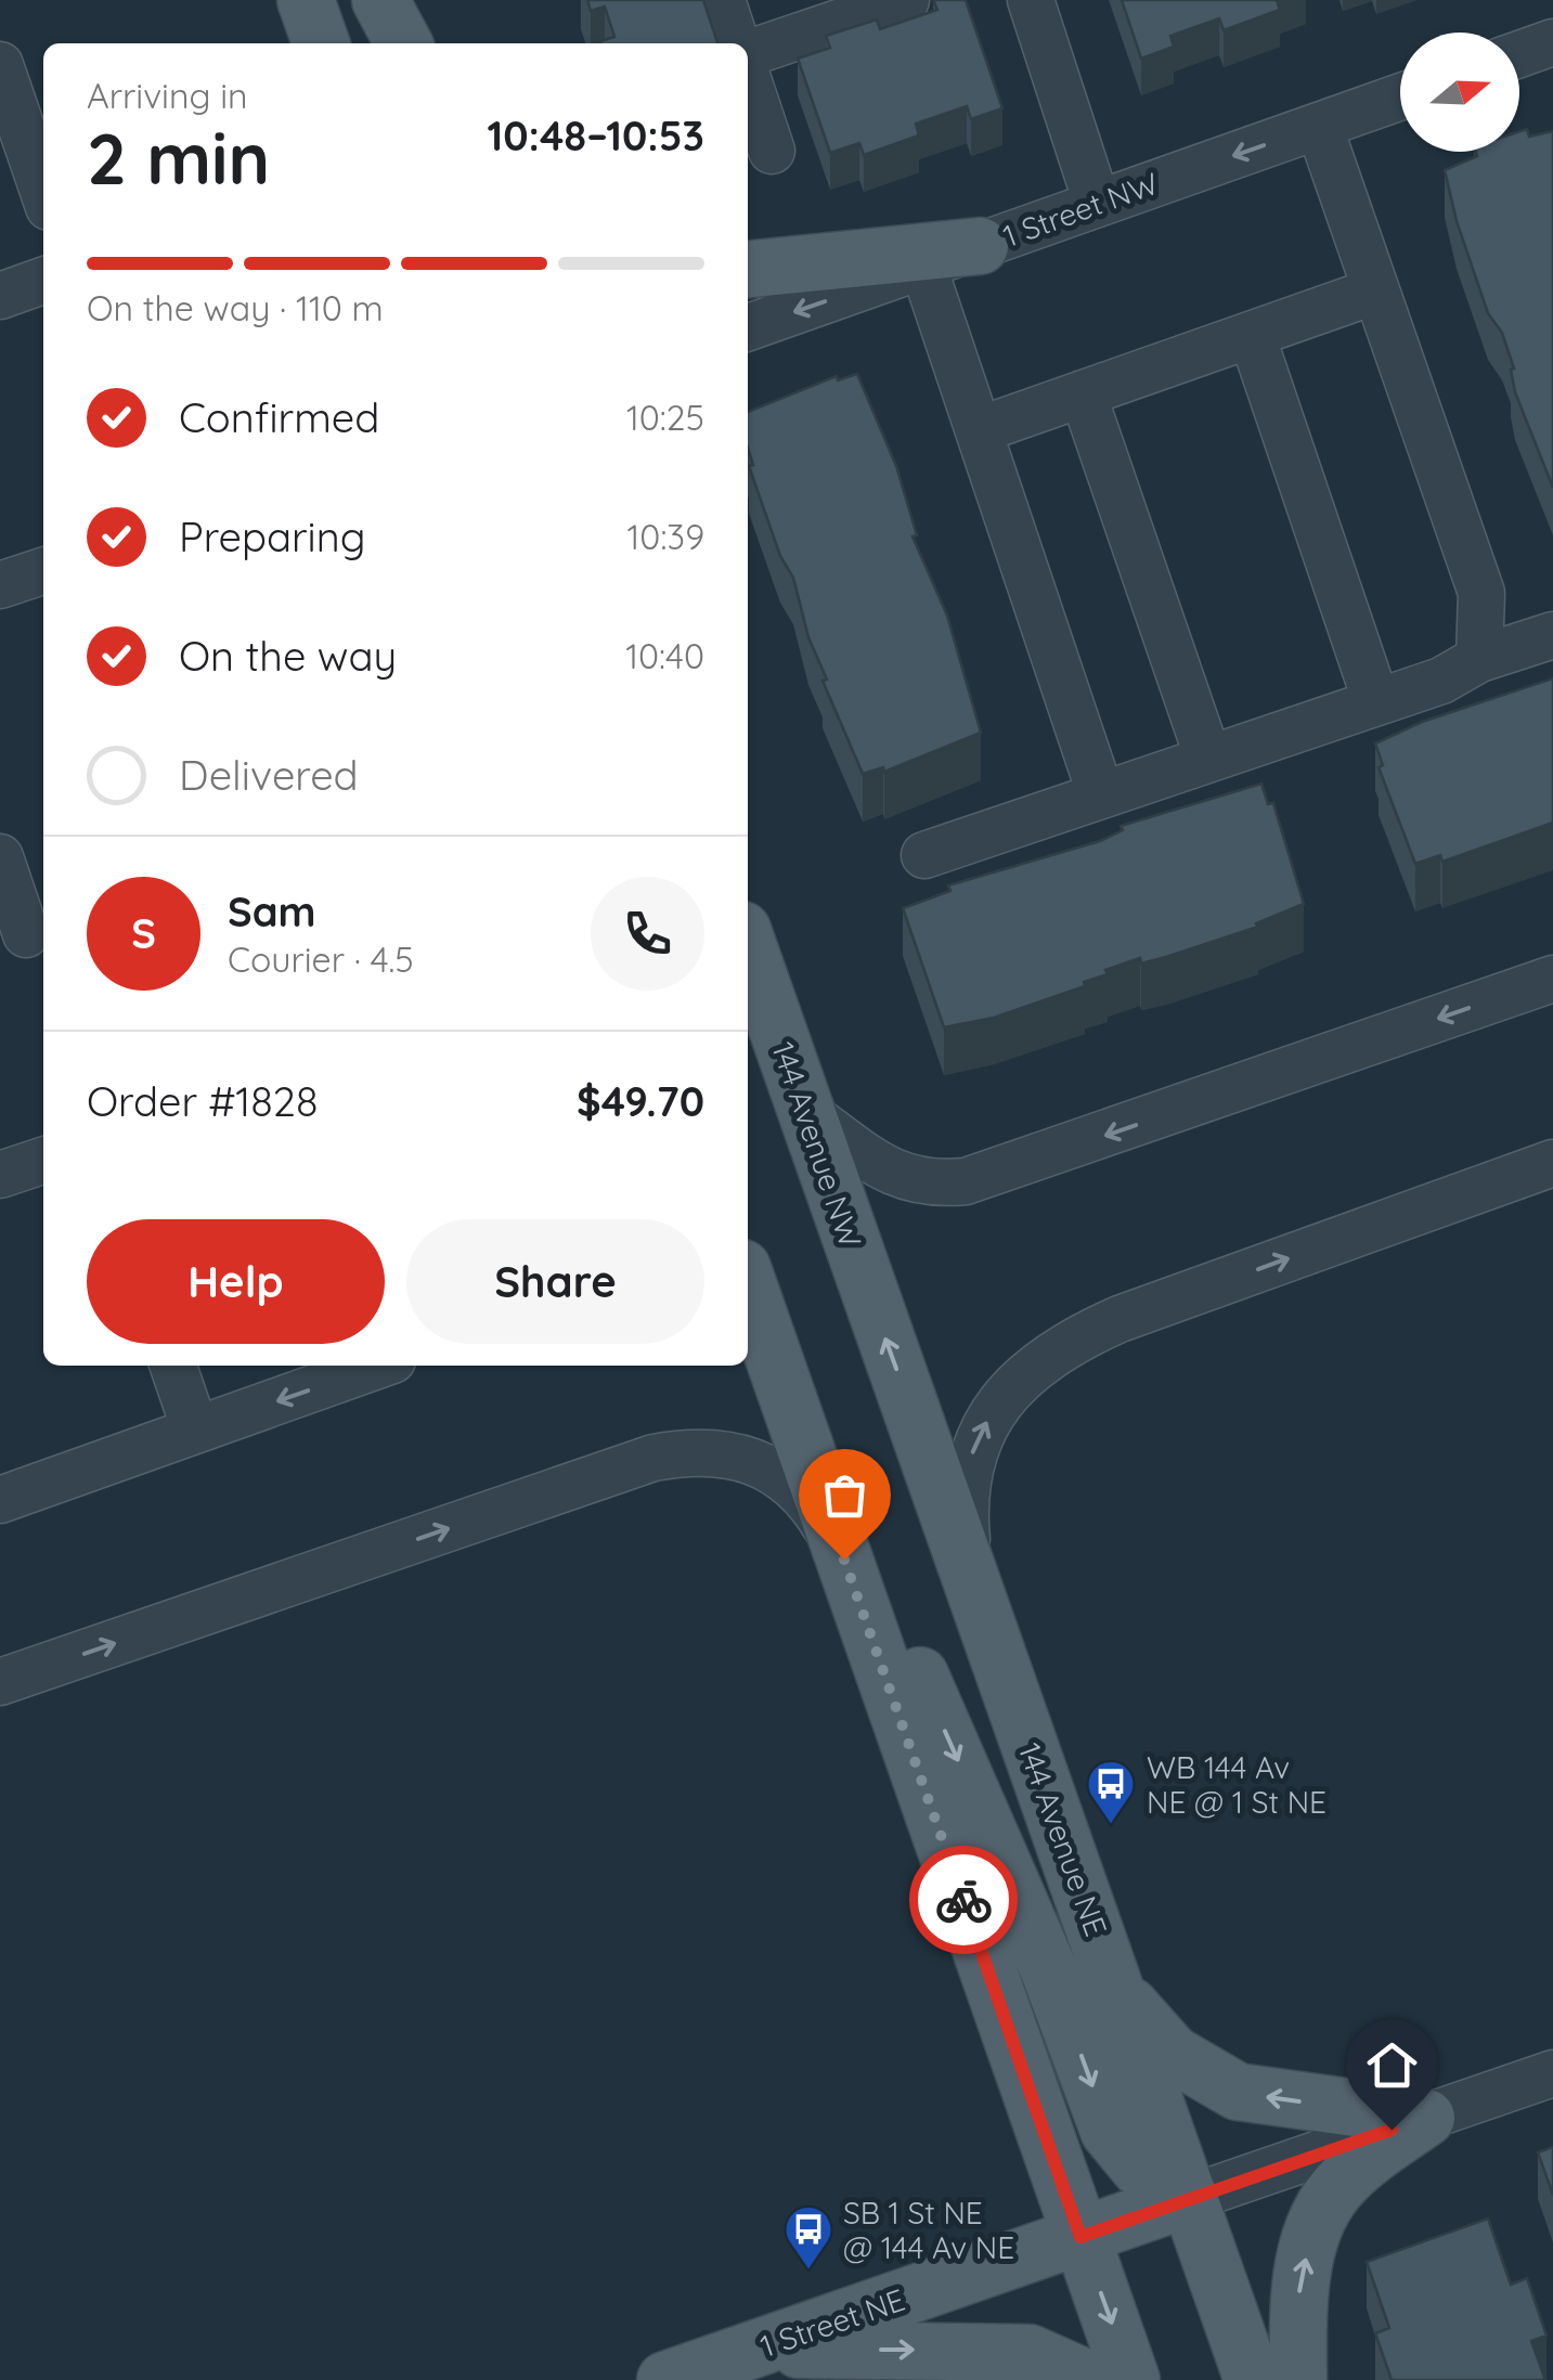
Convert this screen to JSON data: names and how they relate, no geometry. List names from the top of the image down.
{
  "streets": {
    "main road": ["144 Avenue NW", "144 Avenue NE", "1 Street NE"],
    "street": ["1 Street NW"]
  },
  "crossings": [
    ["144 Avenue NW", "144 Avenue NE"],
    ["144 Avenue NE", "1 Street NE"]
  ],
  "places": {
    "bus stop": ["WB 144 Av NE @ 1 St NE", "SB 1 St NE @ 144 Av NE"]
  },
  "north": "right",
  "page": {
    "heading": ["2 min", "Arriving in", "10:48–10:53"],
    "panel": [
      "Sam",
      "Courier · 4.5",
      "Order #1828",
      "$49.70"
    ],
    "bar": "On the way · 110 m",
    "list": [
      ["Confirmed", "10:25"],
      ["Preparing", "10:39"],
      ["On the way", "10:40"],
      "Delivered"
    ],
    "round": "S",
    "buttons": ["Help", "Share"]
  }
}
